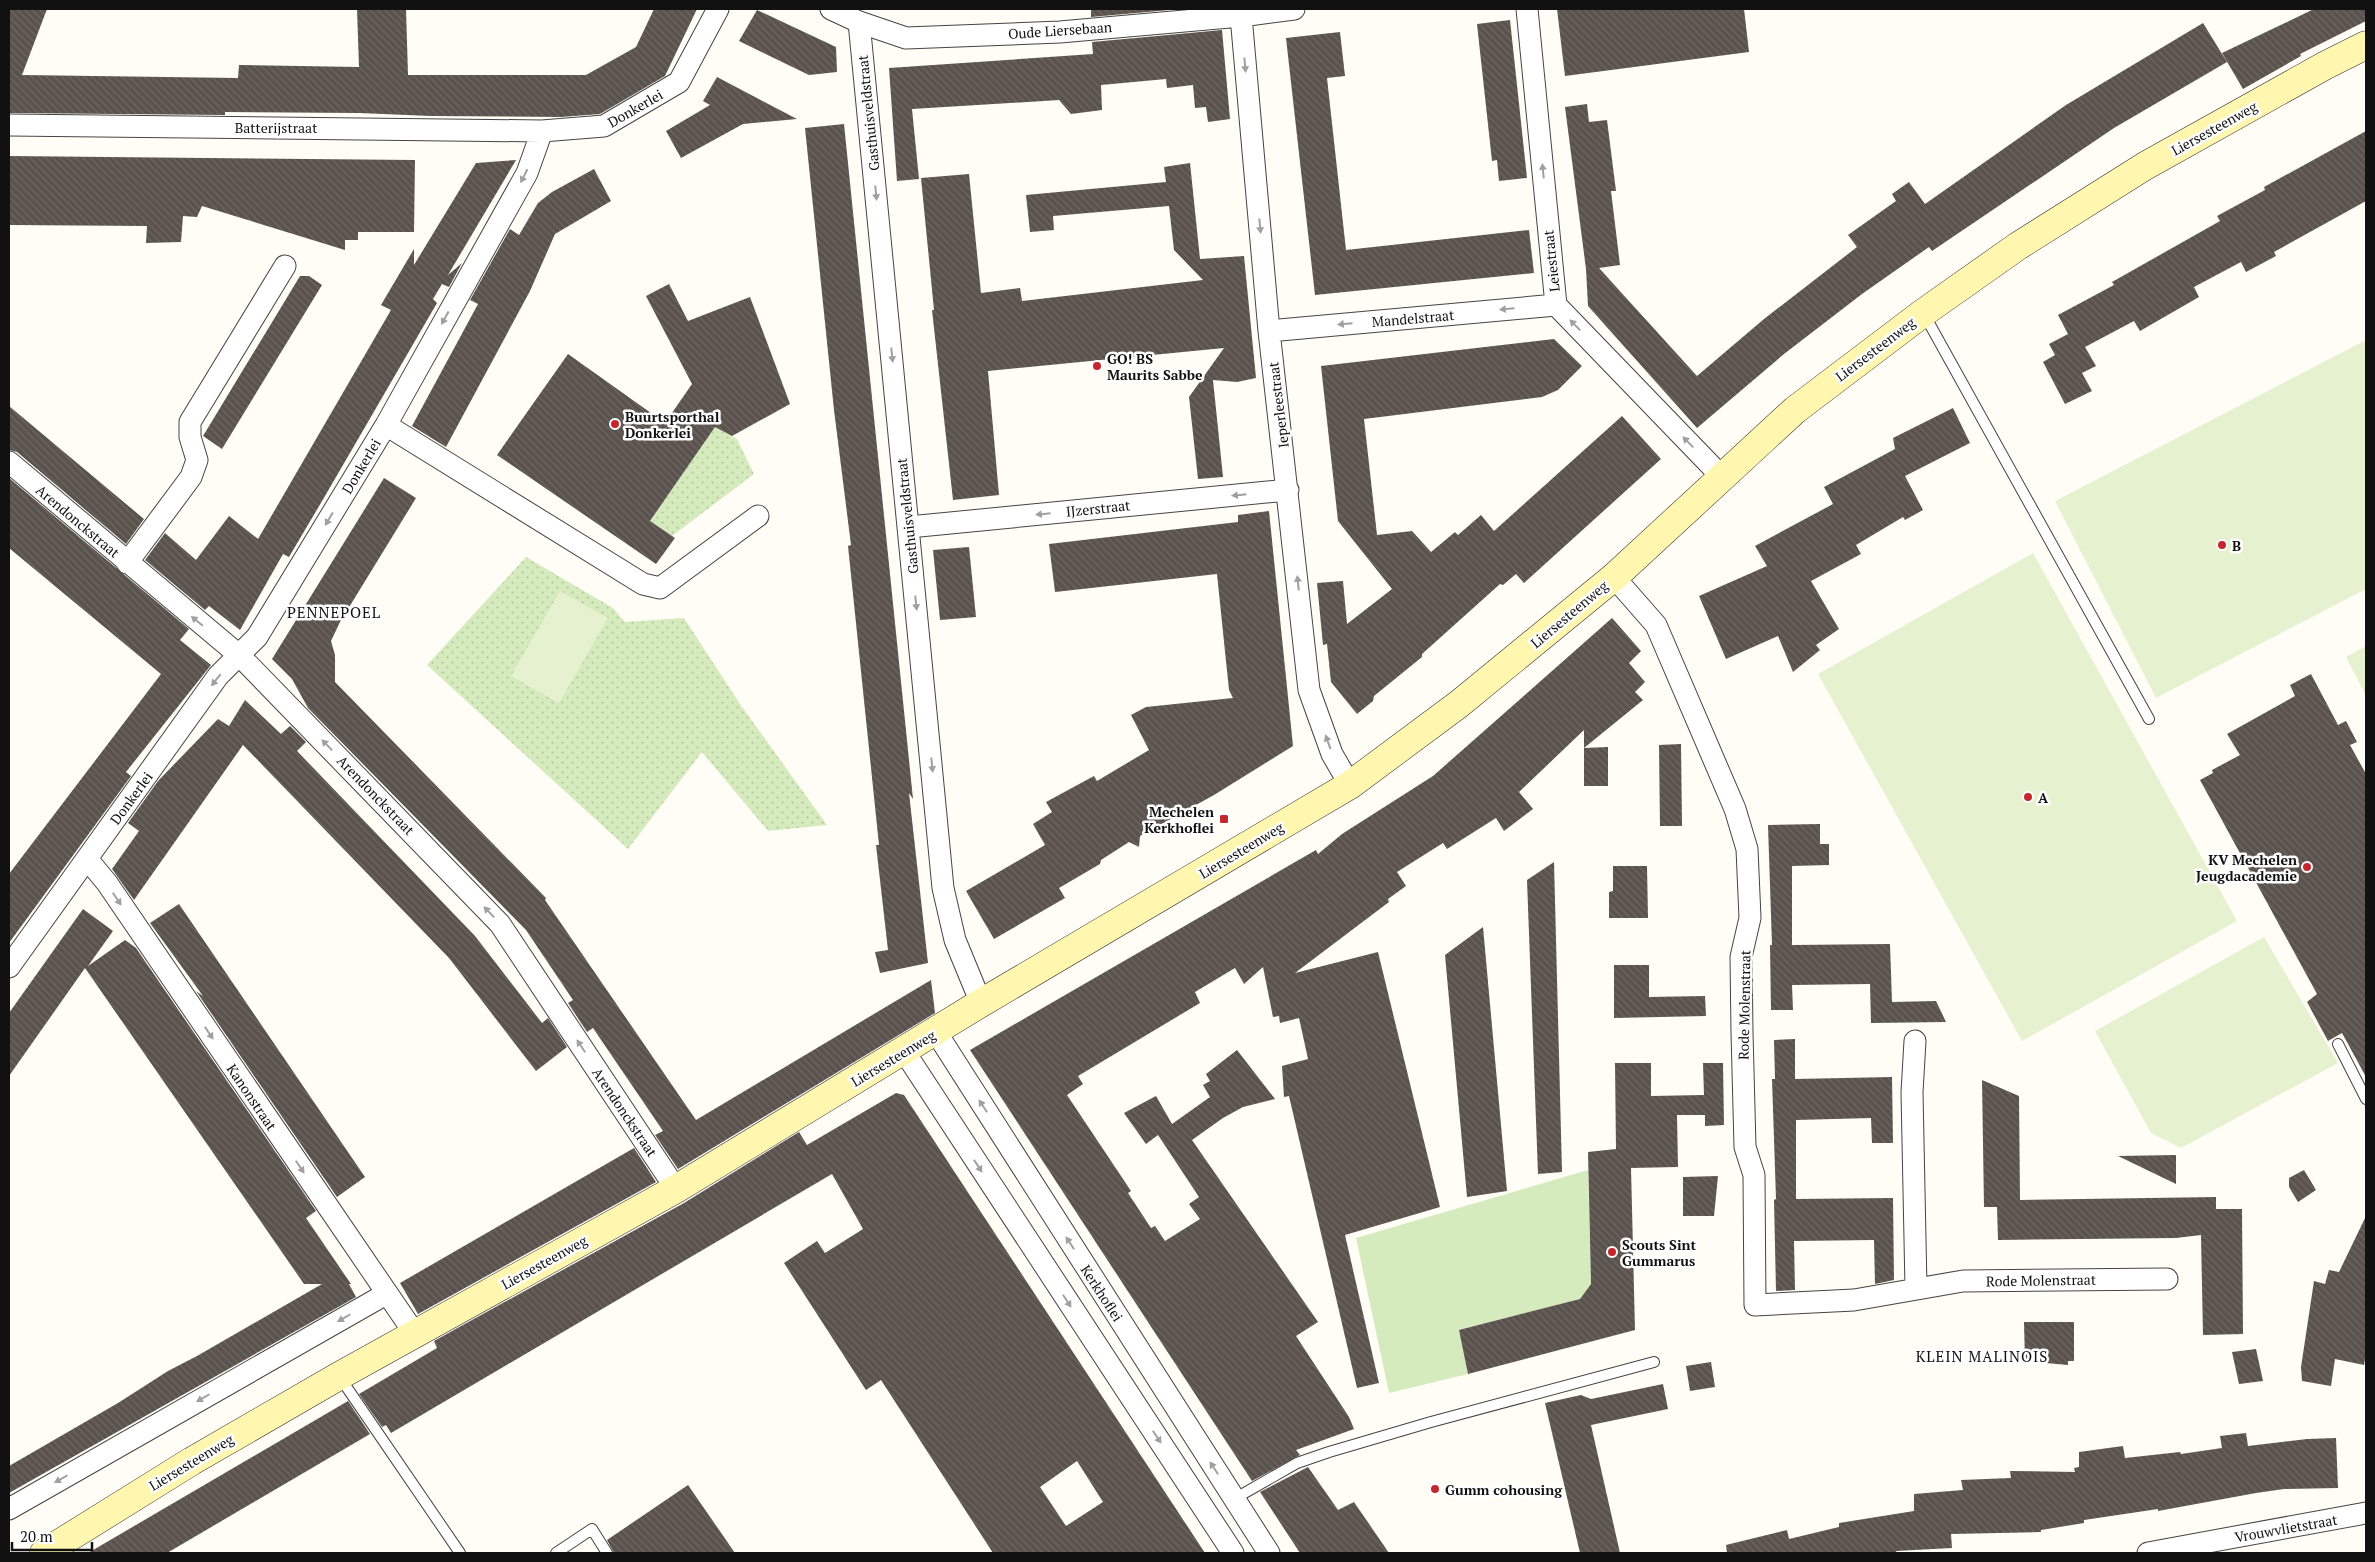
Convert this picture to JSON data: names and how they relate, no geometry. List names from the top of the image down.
{
  "streets": {
    "main road": ["Liersesteenweg"],
    "street": [
      "Oude Liersebaan",
      "Donkerlei",
      "Gasthuisveldstraat",
      "Batterijstraat",
      "Leiestraat",
      "Mandelstraat",
      "Ieperleestraat",
      "IJzerstraat",
      "Arendonckstraat",
      "Rode Molenstraat",
      "Kanonstraat",
      "Kerkhoflei",
      "Vrouwvlietstraat"
    ]
  },
  "crossings": [
    ["Oude Liersebaan", "Gasthuisveldstraat"],
    ["Oude Liersebaan", "Ieperleestraat"],
    ["Donkerlei", "Batterijstraat"],
    ["Donkerlei", "Arendonckstraat"],
    ["Donkerlei", "Kanonstraat"],
    ["Gasthuisveldstraat", "Liersesteenweg"],
    ["Gasthuisveldstraat", "IJzerstraat"],
    ["Liersesteenweg", "Leiestraat"],
    ["Liersesteenweg", "Ieperleestraat"],
    ["Liersesteenweg", "Arendonckstraat"],
    ["Liersesteenweg", "Rode Molenstraat"],
    ["Liersesteenweg", "Kanonstraat"],
    ["Liersesteenweg", "Kerkhoflei"],
    ["Leiestraat", "Mandelstraat"],
    ["Mandelstraat", "Ieperleestraat"],
    ["Ieperleestraat", "IJzerstraat"]
  ],
  "one_way": [
    "Gasthuisveldstraat",
    "Leiestraat",
    "Mandelstraat",
    "IJzerstraat",
    "Arendonckstraat",
    "Kanonstraat"
  ],
  "districts": ["PENNEPOEL", "KLEIN MALINOIS"],
  "places": {
    "other": [
      "GO! BS Maurits Sabbe",
      "Buurtsporthal Donkerlei",
      "B",
      "A",
      "KV Mechelen Jeugdacademie",
      "Scouts Sint Gummarus",
      "Gumm cohousing"
    ],
    "transit": ["Mechelen Kerkhoflei"]
  },
  "scale_bar": "20 m"
}
